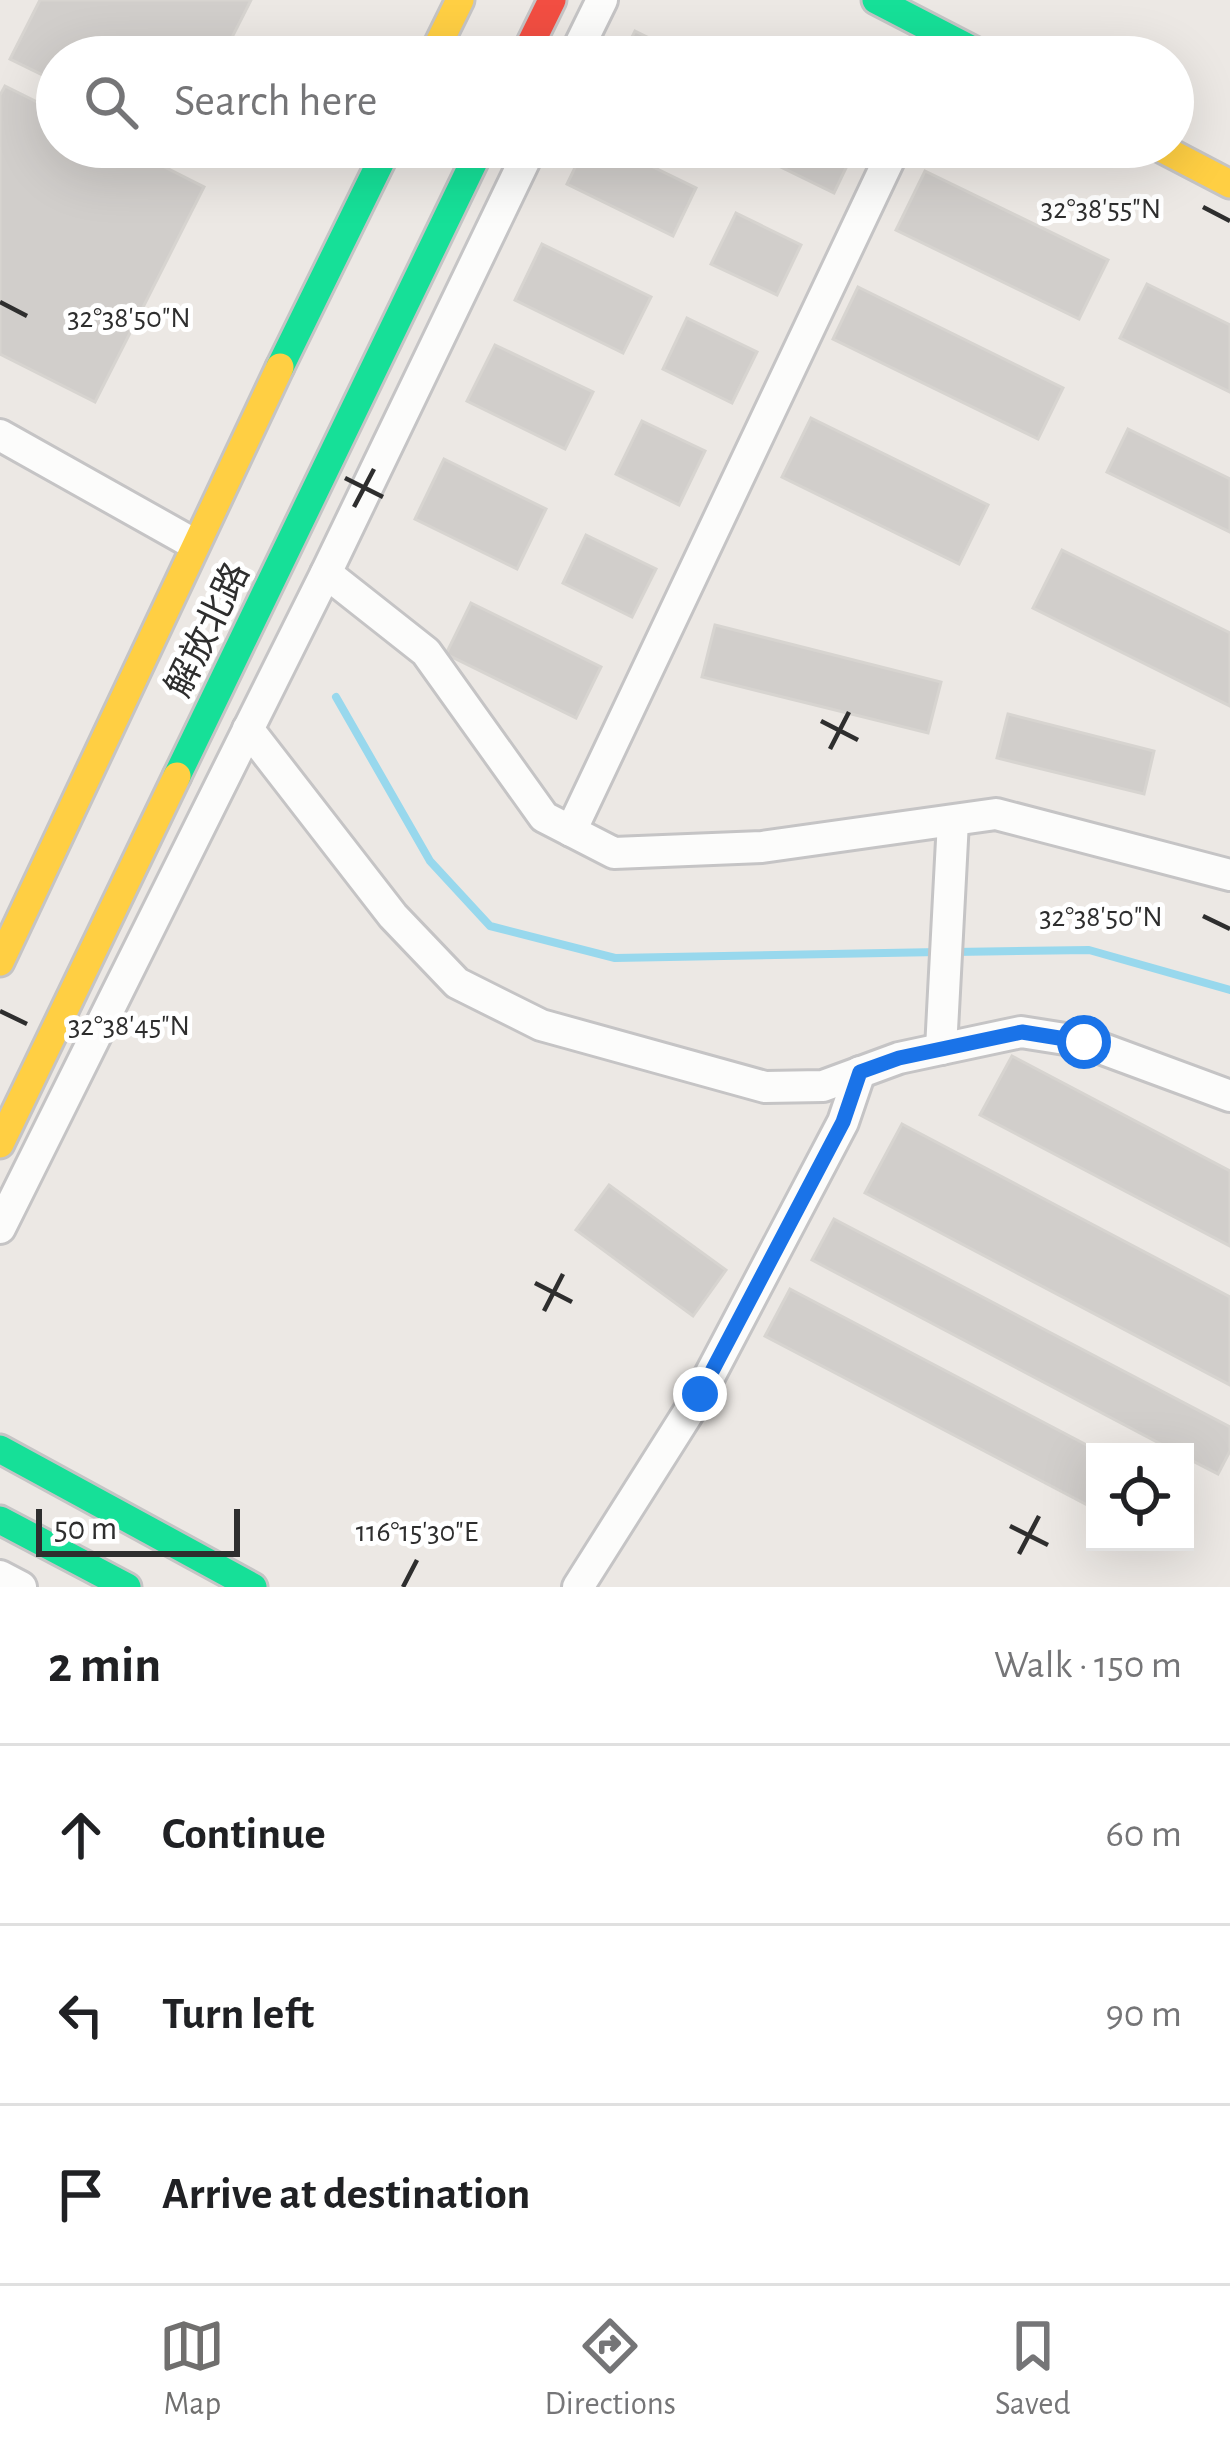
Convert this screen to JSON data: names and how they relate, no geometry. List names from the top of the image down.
{
  "streets": {
    "main road": ["解放北路"]
  },
  "scale_bar": "50 m",
  "page": {
    "search": "Search here",
    "scale": "50 m",
    "heading": ["2 min", "Walk · 150 m"],
    "list": [
      ["Continue", "60 m"],
      ["Turn left", "90 m"],
      "Arrive at destination"
    ],
    "nav": ["Map", "Directions", "Saved"]
  },
  "coordinates": [
    "32°38'55\"N",
    "32°38'50\"N",
    "32°38'45\"N",
    "116°15'30\"E"
  ]
}
